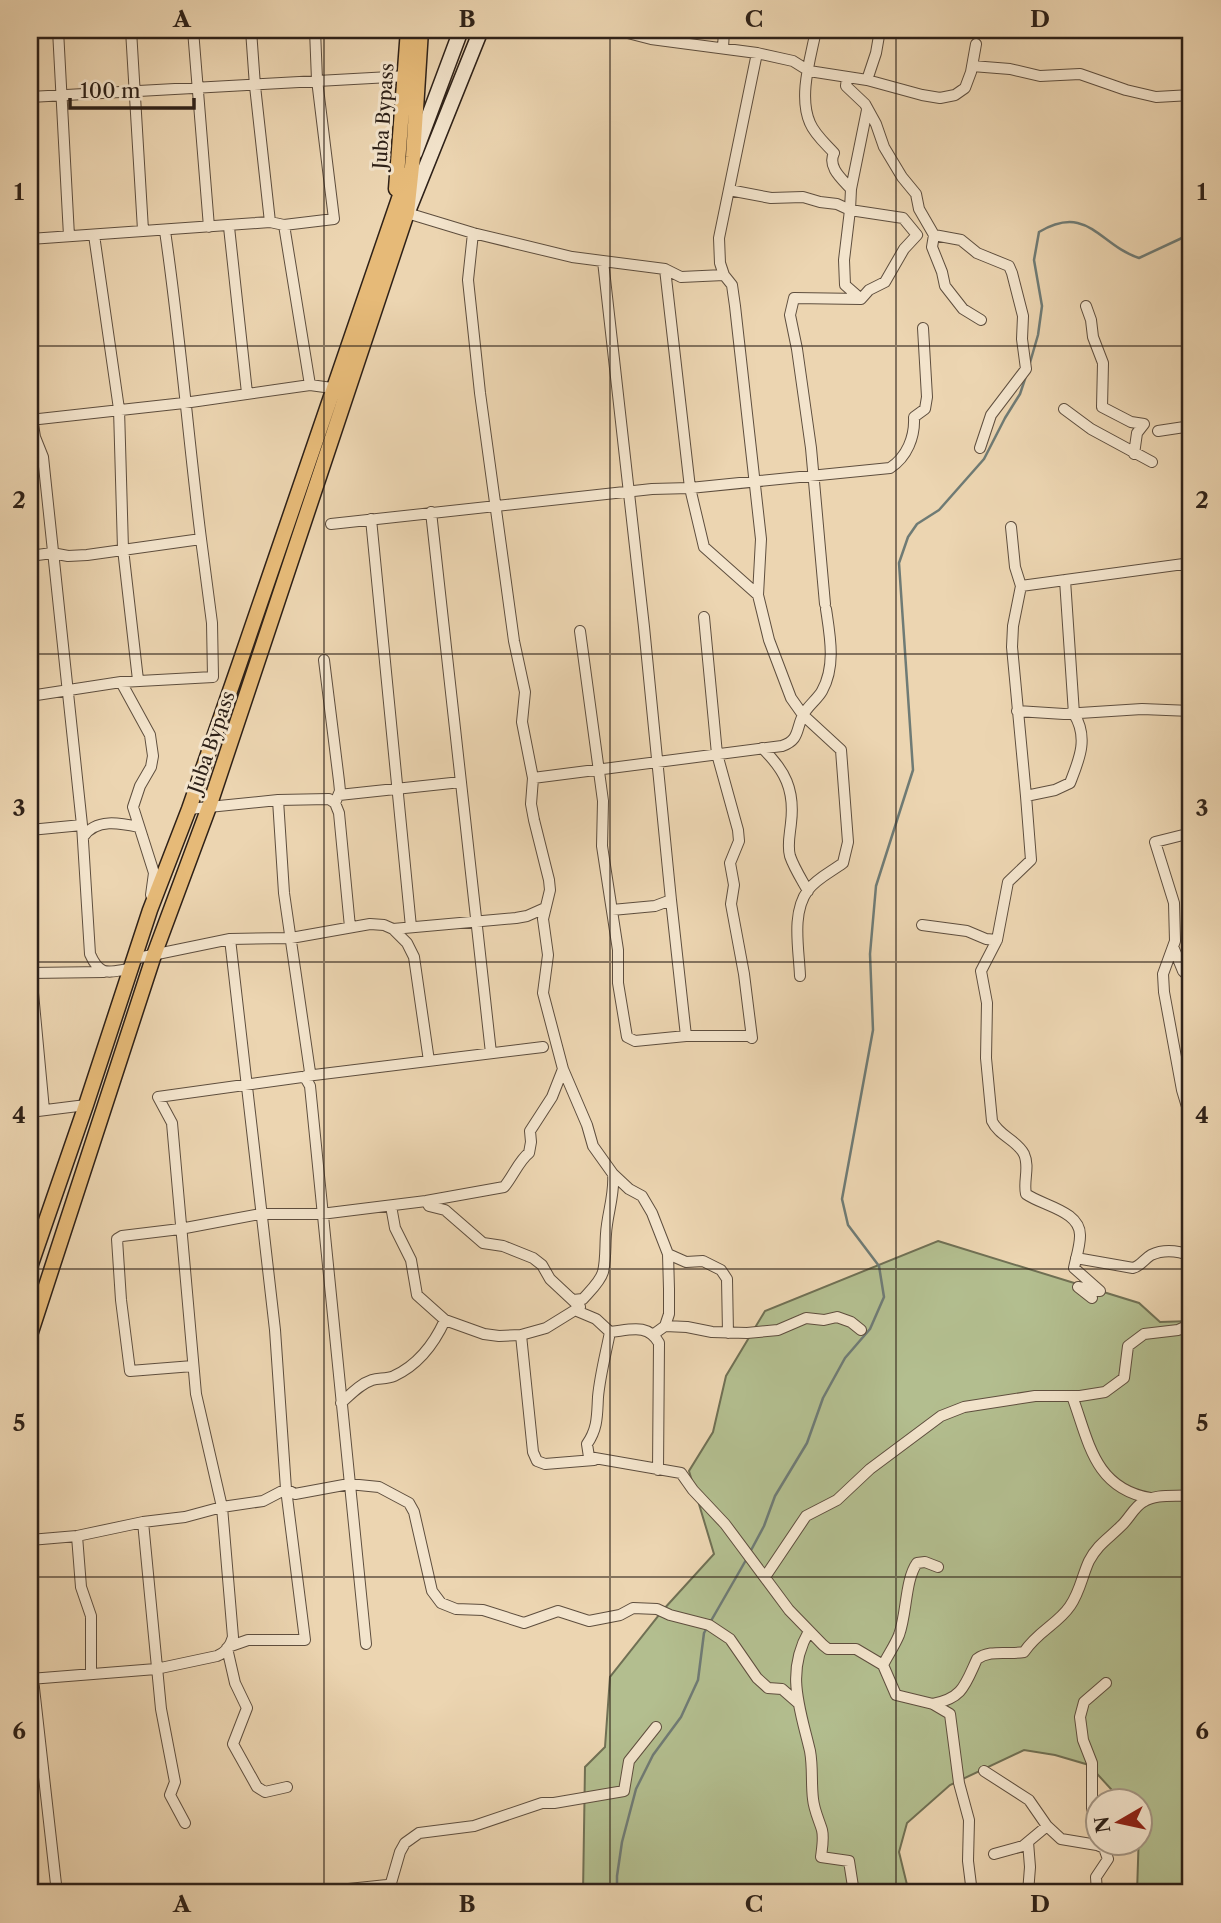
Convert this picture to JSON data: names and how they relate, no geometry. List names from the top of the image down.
{
  "streets": {
    "main road": ["Juba Bypass"]
  },
  "scale_bar": "100 m",
  "north": "left",
  "grid": {
    "columns": [
      "A",
      "B",
      "C",
      "D"
    ],
    "rows": [
      "1",
      "2",
      "3",
      "4",
      "5",
      "6"
    ]
  }
}
